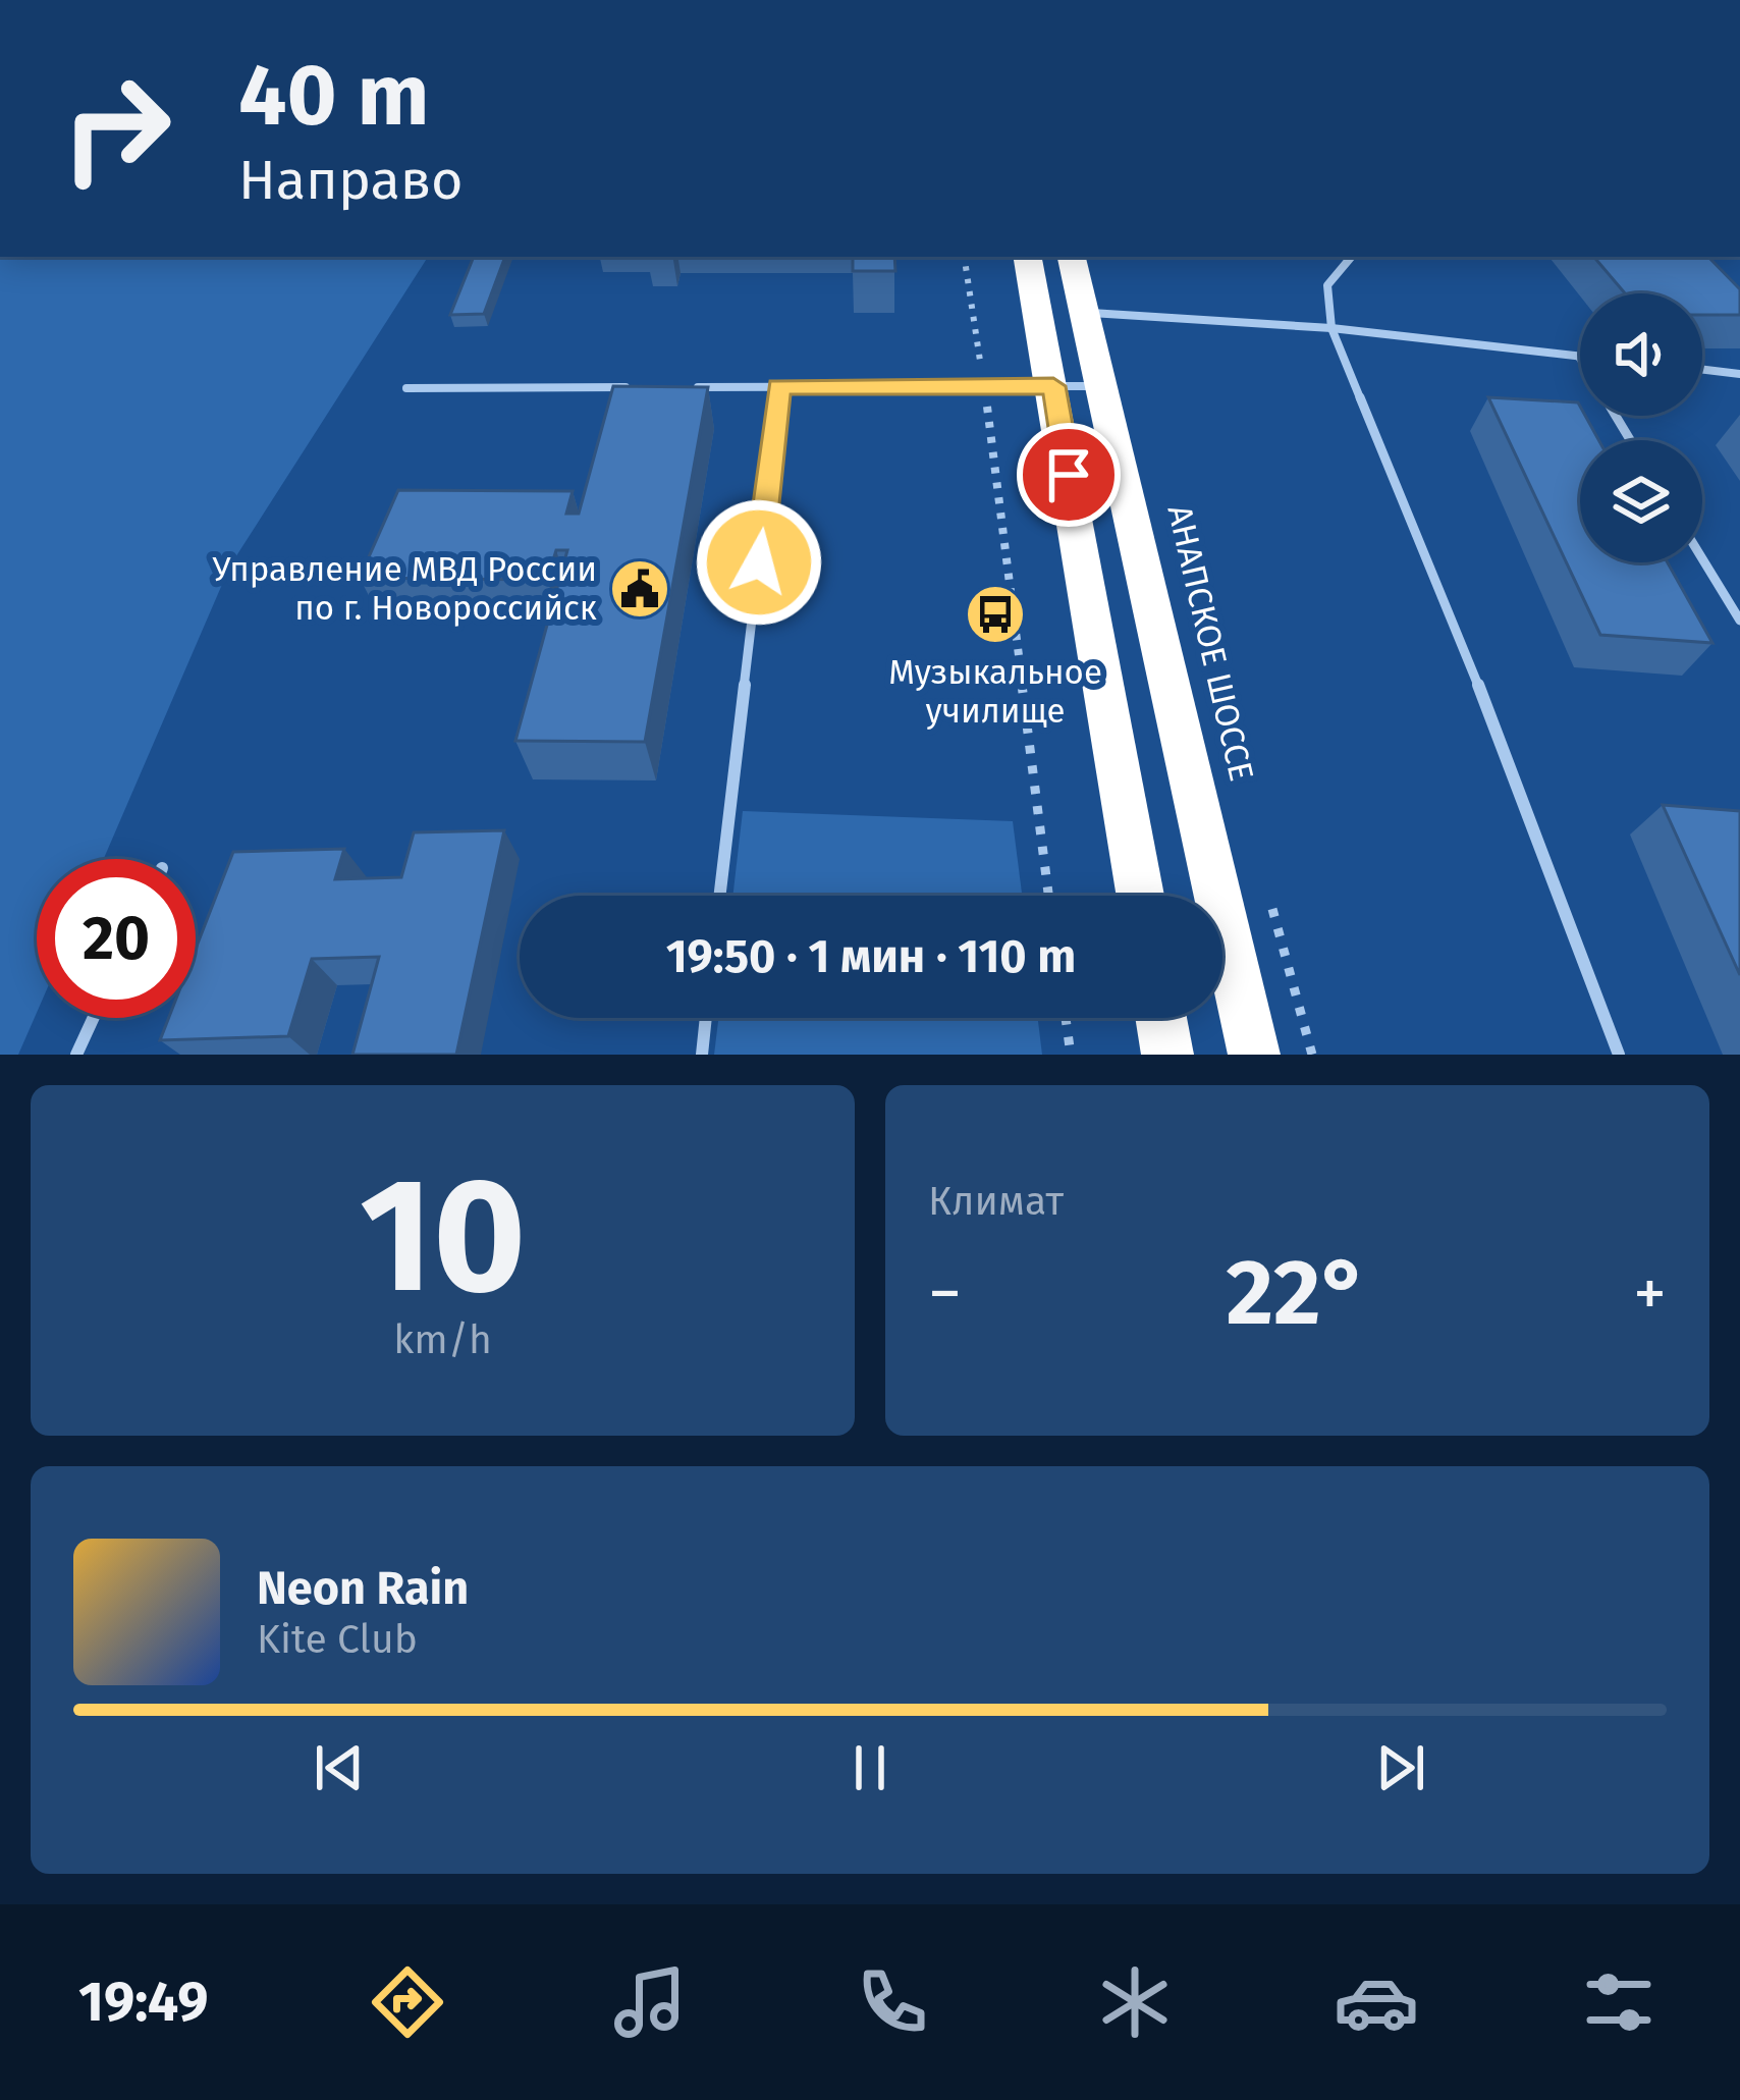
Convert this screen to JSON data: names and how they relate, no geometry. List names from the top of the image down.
{
  "streets": {
    "highway": ["АНАПСКОЕ ШОССЕ"]
  },
  "places": {
    "public building": ["Управление МВД России по г. Новороссийск"],
    "bus stop": ["Музыкальное училище"]
  },
  "page": {
    "turn": ["40 m", "Направо"],
    "limit": "20",
    "trip": "19:50 · 1 мин · 110 m",
    "tile": [
      ["10", "km/h"],
      "Климат"
    ],
    "heat": ["−", "22°", "+"],
    "song": ["Neon Rain", "Kite Club"],
    "tabs": "19:49"
  }
}
